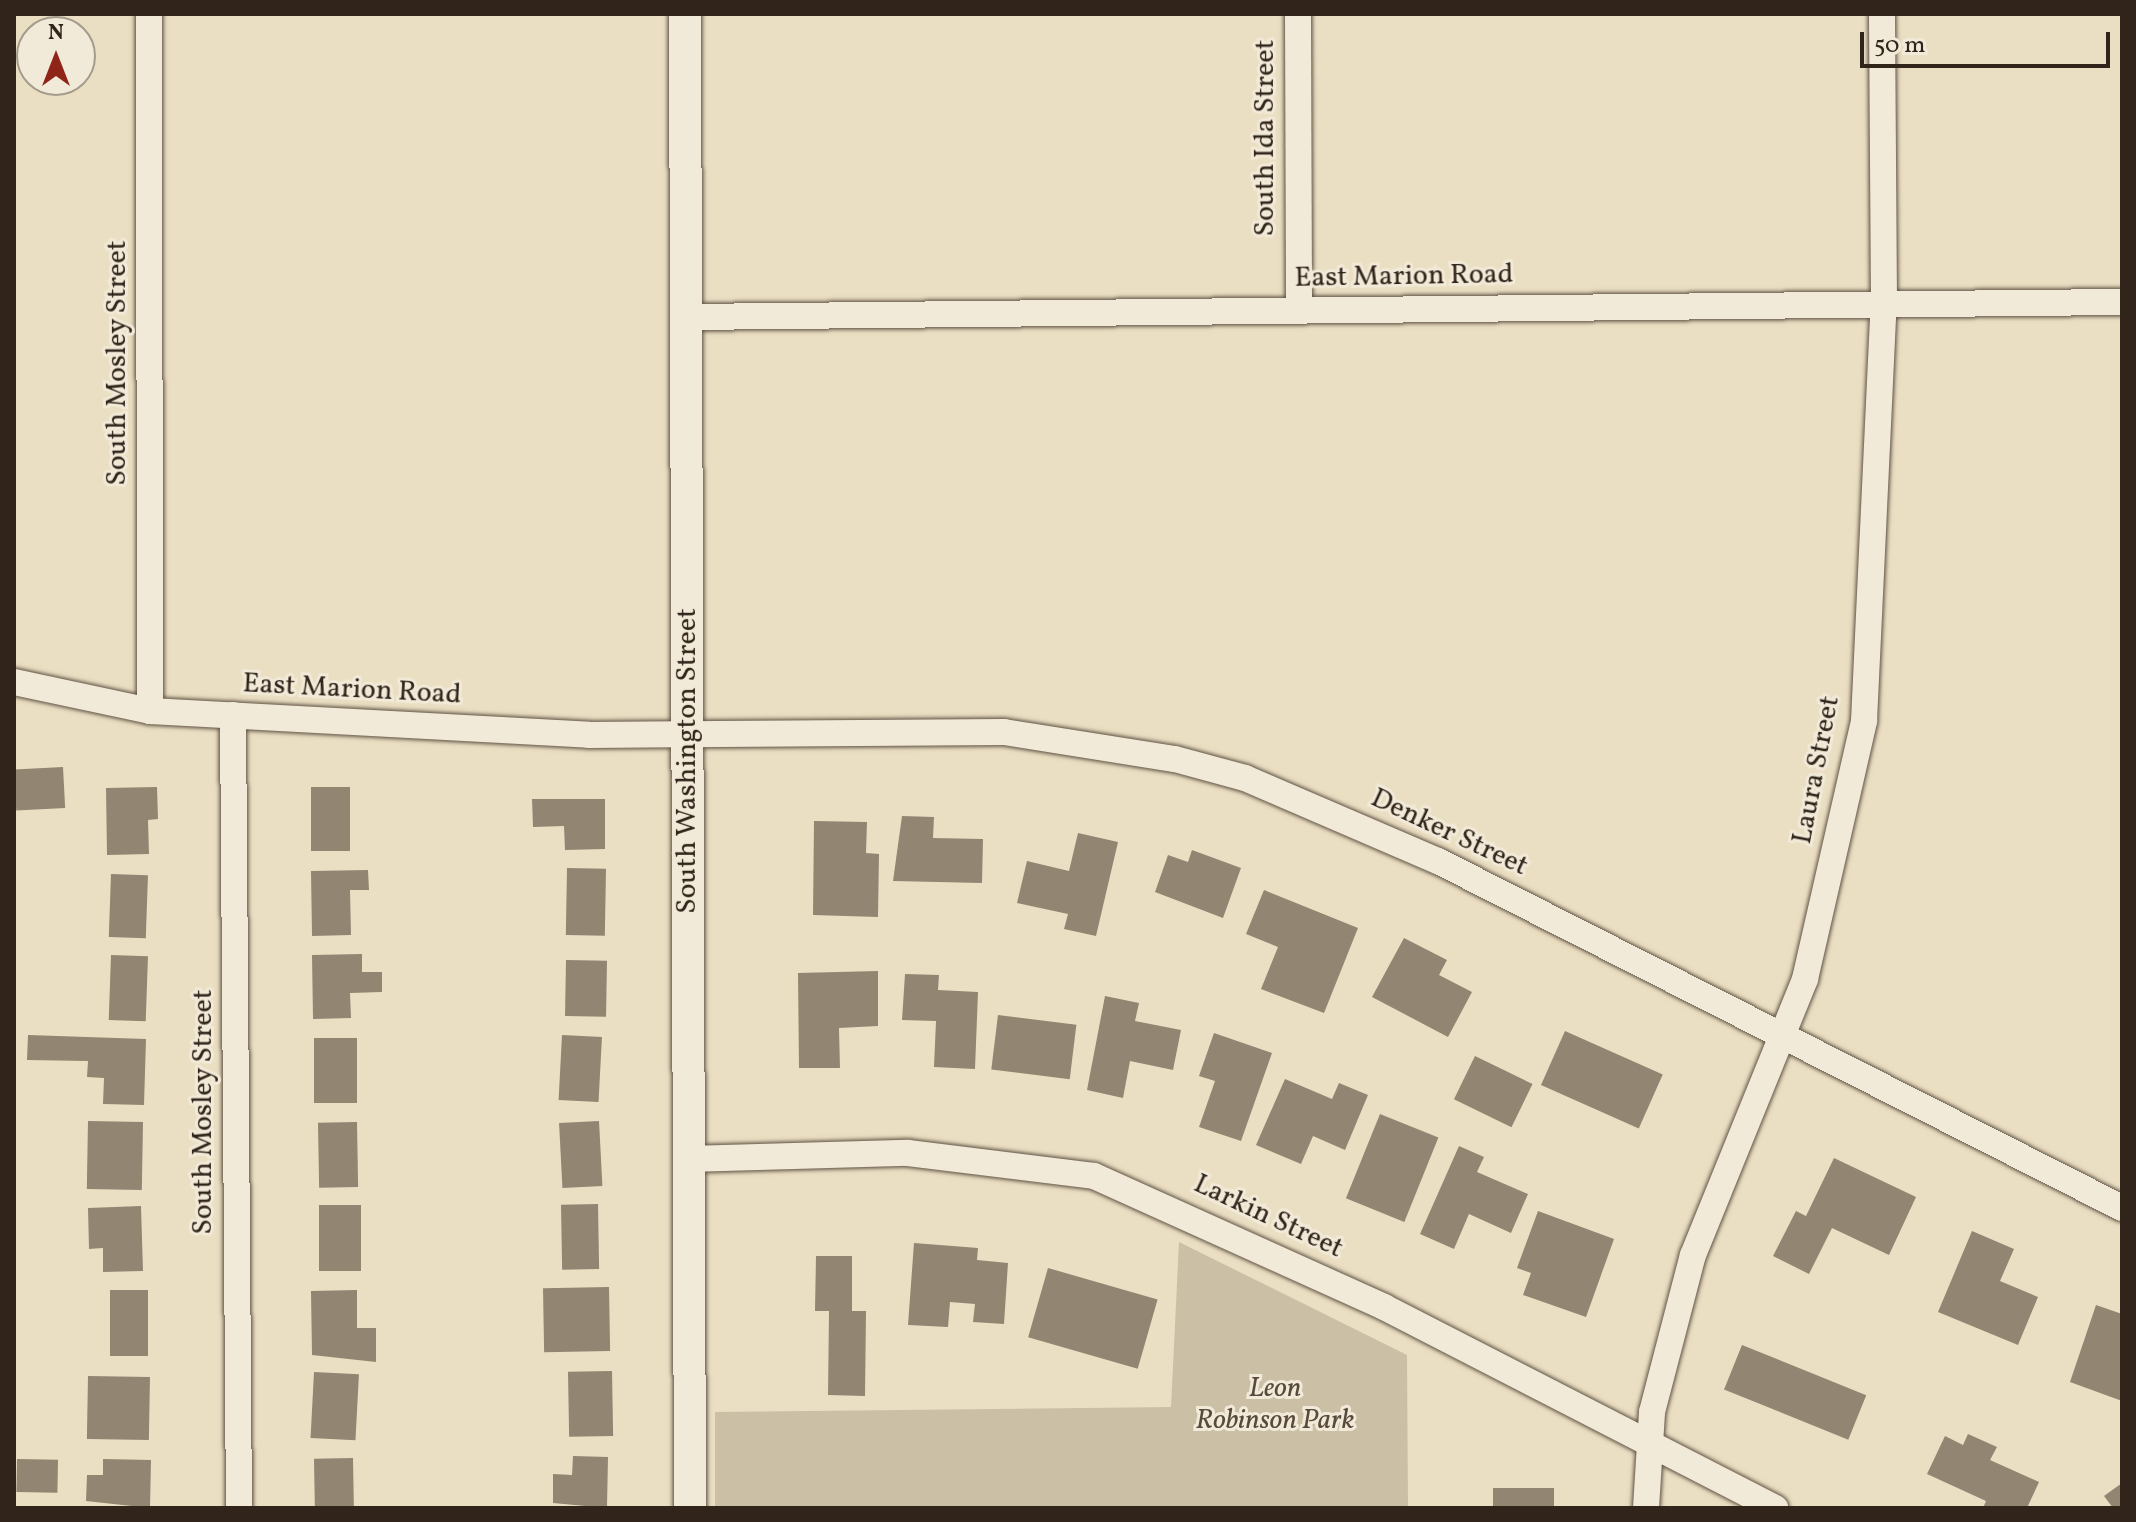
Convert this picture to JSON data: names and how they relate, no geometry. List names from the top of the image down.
{
  "streets": {
    "street": [
      "South Ida Street",
      "East Marion Road",
      "South Mosley Street",
      "South Washington Street",
      "Laura Street",
      "Denker Street",
      "Larkin Street"
    ]
  },
  "crossings": [
    ["South Ida Street", "East Marion Road"],
    ["East Marion Road", "South Mosley Street"],
    ["East Marion Road", "South Washington Street"],
    ["East Marion Road", "Laura Street"],
    ["East Marion Road", "Denker Street"],
    ["South Washington Street", "Denker Street"],
    ["South Washington Street", "Larkin Street"],
    ["Laura Street", "Denker Street"],
    ["Laura Street", "Larkin Street"]
  ],
  "parks": ["Leon Robinson Park"],
  "scale_bar": "50 m",
  "north": "top"
}
